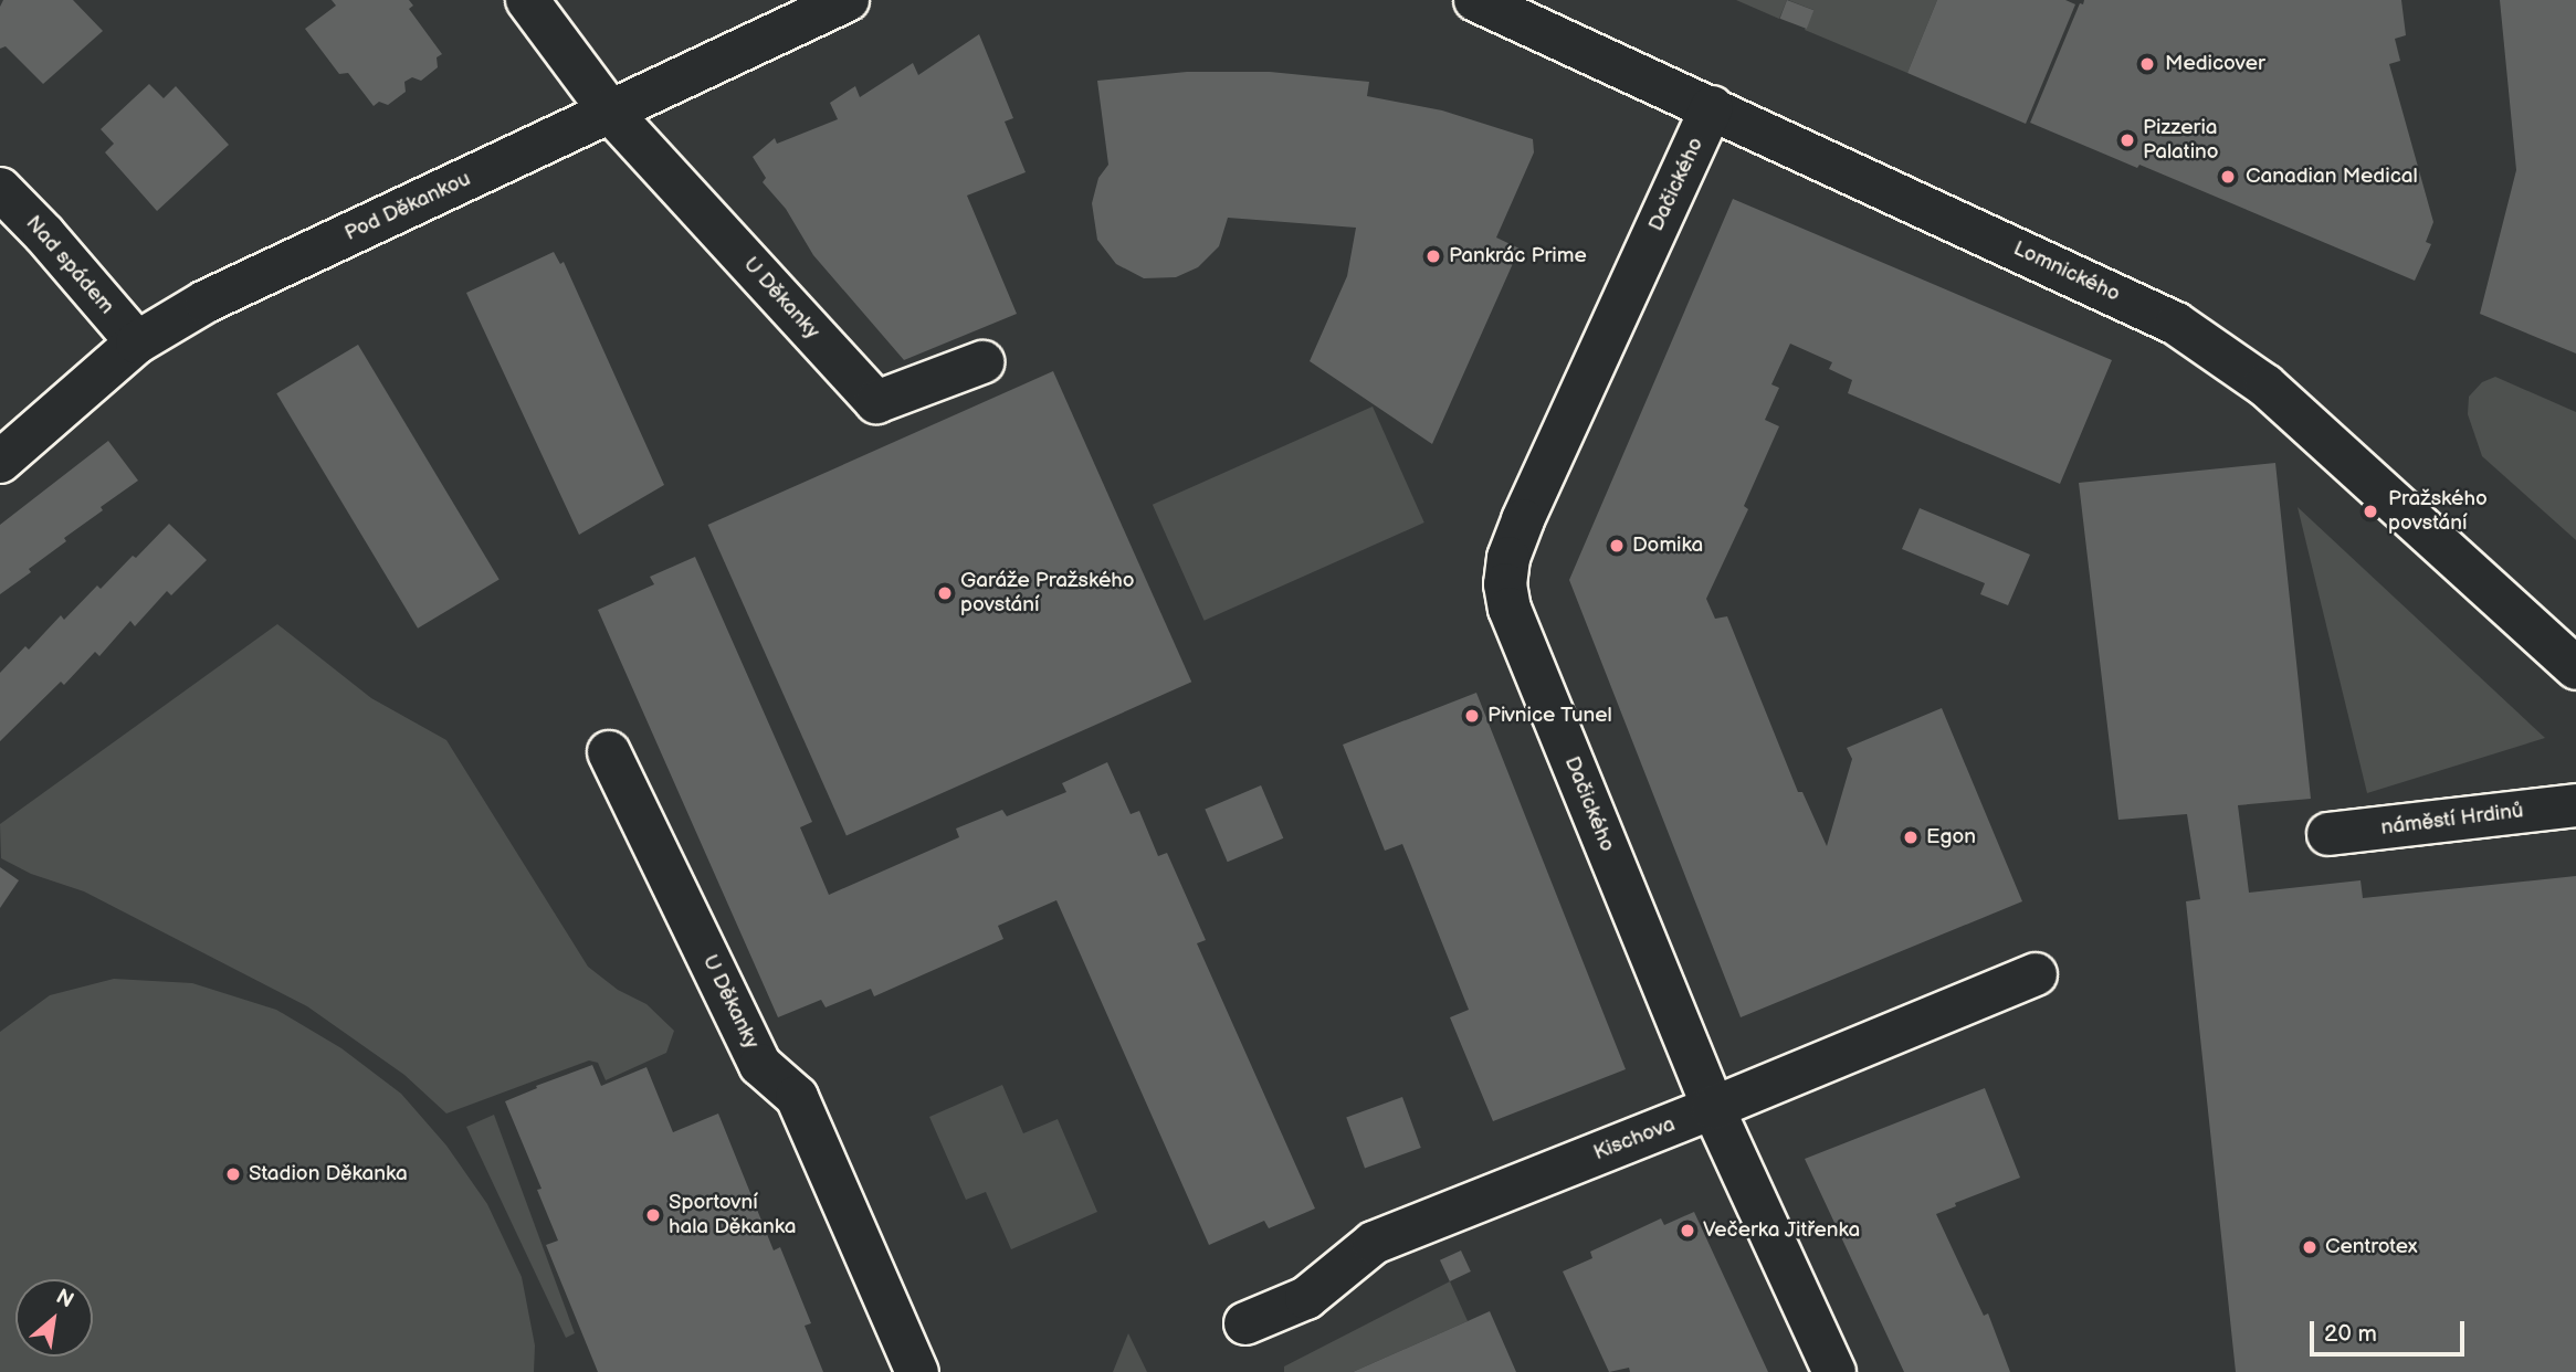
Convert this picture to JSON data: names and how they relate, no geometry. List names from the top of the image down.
{
  "streets": {
    "street": [
      "Dačického",
      "Pod Děkankou",
      "Nad spádem",
      "Lomnického",
      "U Děkanky",
      "náměstí Hrdinů",
      "Kischova"
    ]
  },
  "crossings": [
    ["Dačického", "Lomnického"],
    ["Dačického", "Kischova"],
    ["Pod Děkankou", "Nad spádem"],
    ["Pod Děkankou", "U Děkanky"]
  ],
  "places": [
    "Medicover",
    "Pizzeria Palatino",
    "Canadian Medical",
    "Pankrác Prime",
    "Pražského povstání",
    "Domika",
    "Garáže Pražského povstání",
    "Pivnice Tunel",
    "Egon",
    "Stadion Děkanka",
    "Sportovní hala Děkanka",
    "Večerka Jitřenka",
    "Centrotex"
  ],
  "scale_bar": "20 m",
  "north": "top right"
}
